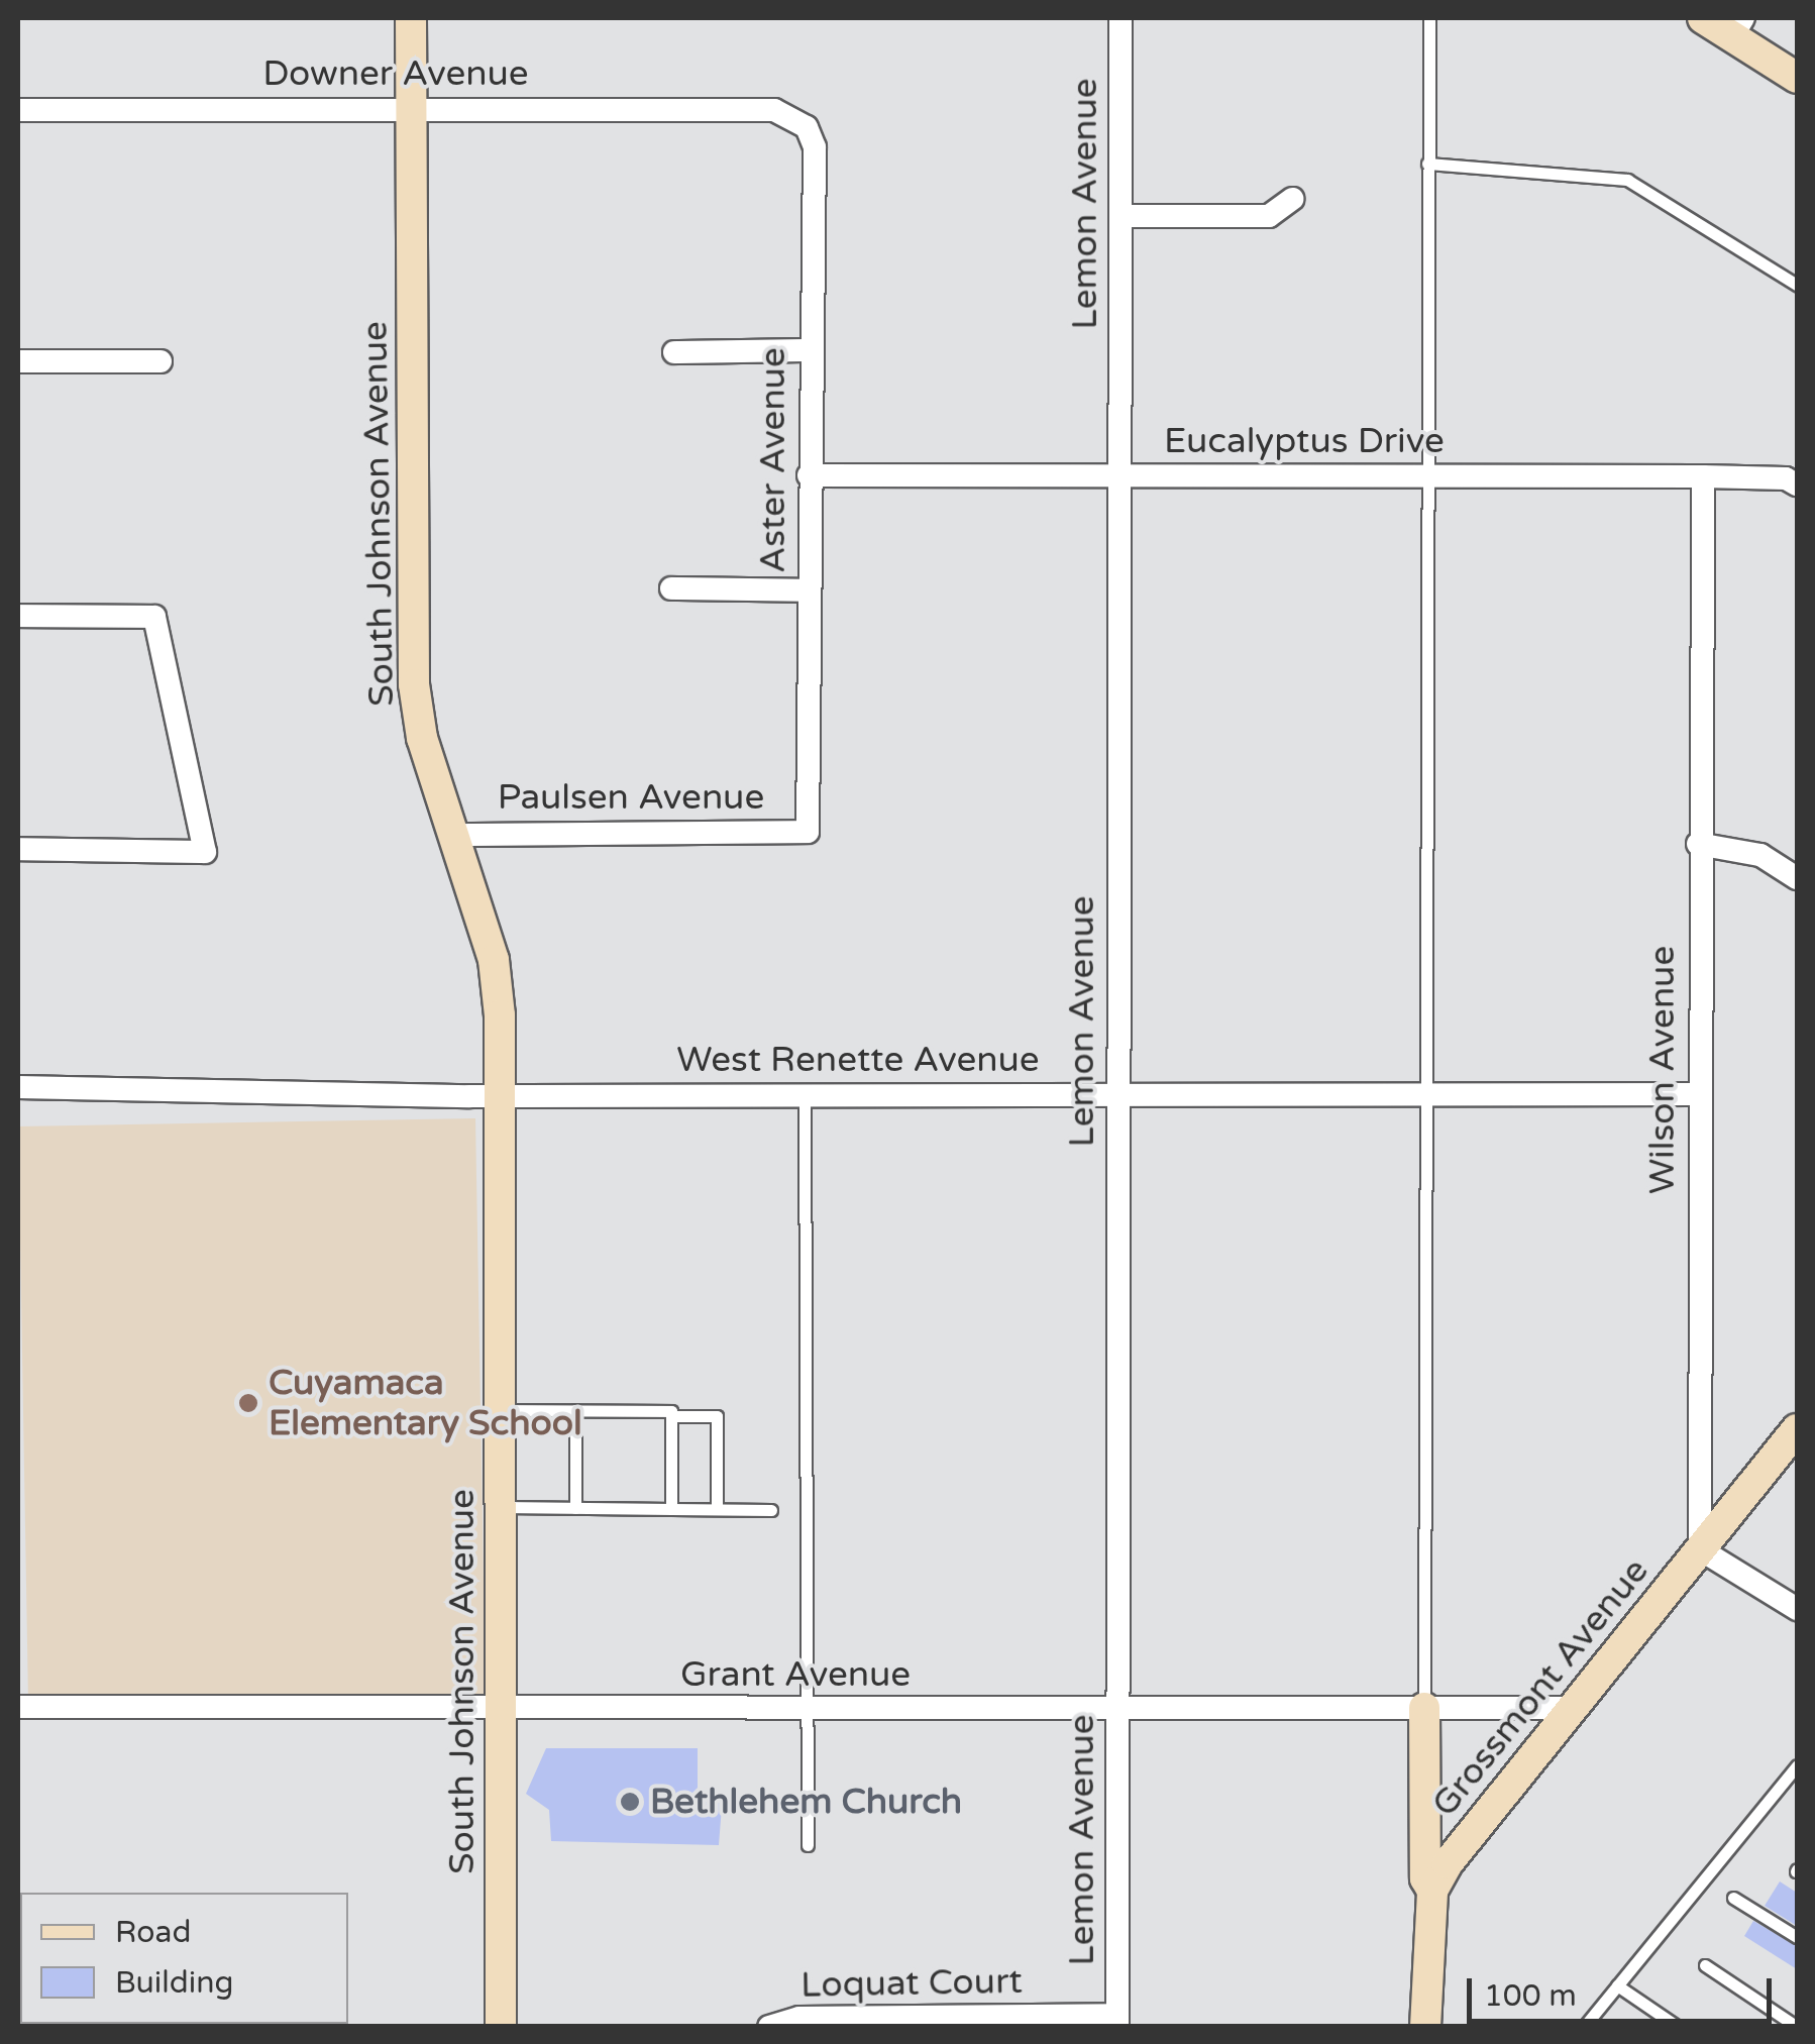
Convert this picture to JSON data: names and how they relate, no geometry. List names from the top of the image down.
{
  "streets": {
    "street": [
      "Downer Avenue",
      "Lemon Avenue",
      "Eucalyptus Drive",
      "Aster Avenue",
      "South Johnson Avenue",
      "Paulsen Avenue",
      "West Renette Avenue",
      "Wilson Avenue",
      "Grant Avenue",
      "Grossmont Avenue",
      "Loquat Court"
    ]
  },
  "crossings": [
    ["Downer Avenue", "Aster Avenue"],
    ["Downer Avenue", "South Johnson Avenue"],
    ["Lemon Avenue", "Eucalyptus Drive"],
    ["Lemon Avenue", "West Renette Avenue"],
    ["Lemon Avenue", "Grant Avenue"],
    ["Lemon Avenue", "Loquat Court"],
    ["Eucalyptus Drive", "Aster Avenue"],
    ["Eucalyptus Drive", "Wilson Avenue"],
    ["Aster Avenue", "Paulsen Avenue"],
    ["South Johnson Avenue", "Paulsen Avenue"],
    ["South Johnson Avenue", "West Renette Avenue"],
    ["South Johnson Avenue", "Grant Avenue"],
    ["West Renette Avenue", "Wilson Avenue"],
    ["Wilson Avenue", "Grossmont Avenue"],
    ["Grant Avenue", "Grossmont Avenue"]
  ],
  "places": ["Cuyamaca Elementary School", "Bethlehem Church"],
  "legend": ["Road", "Building"],
  "scale_bar": "100 m"
}
